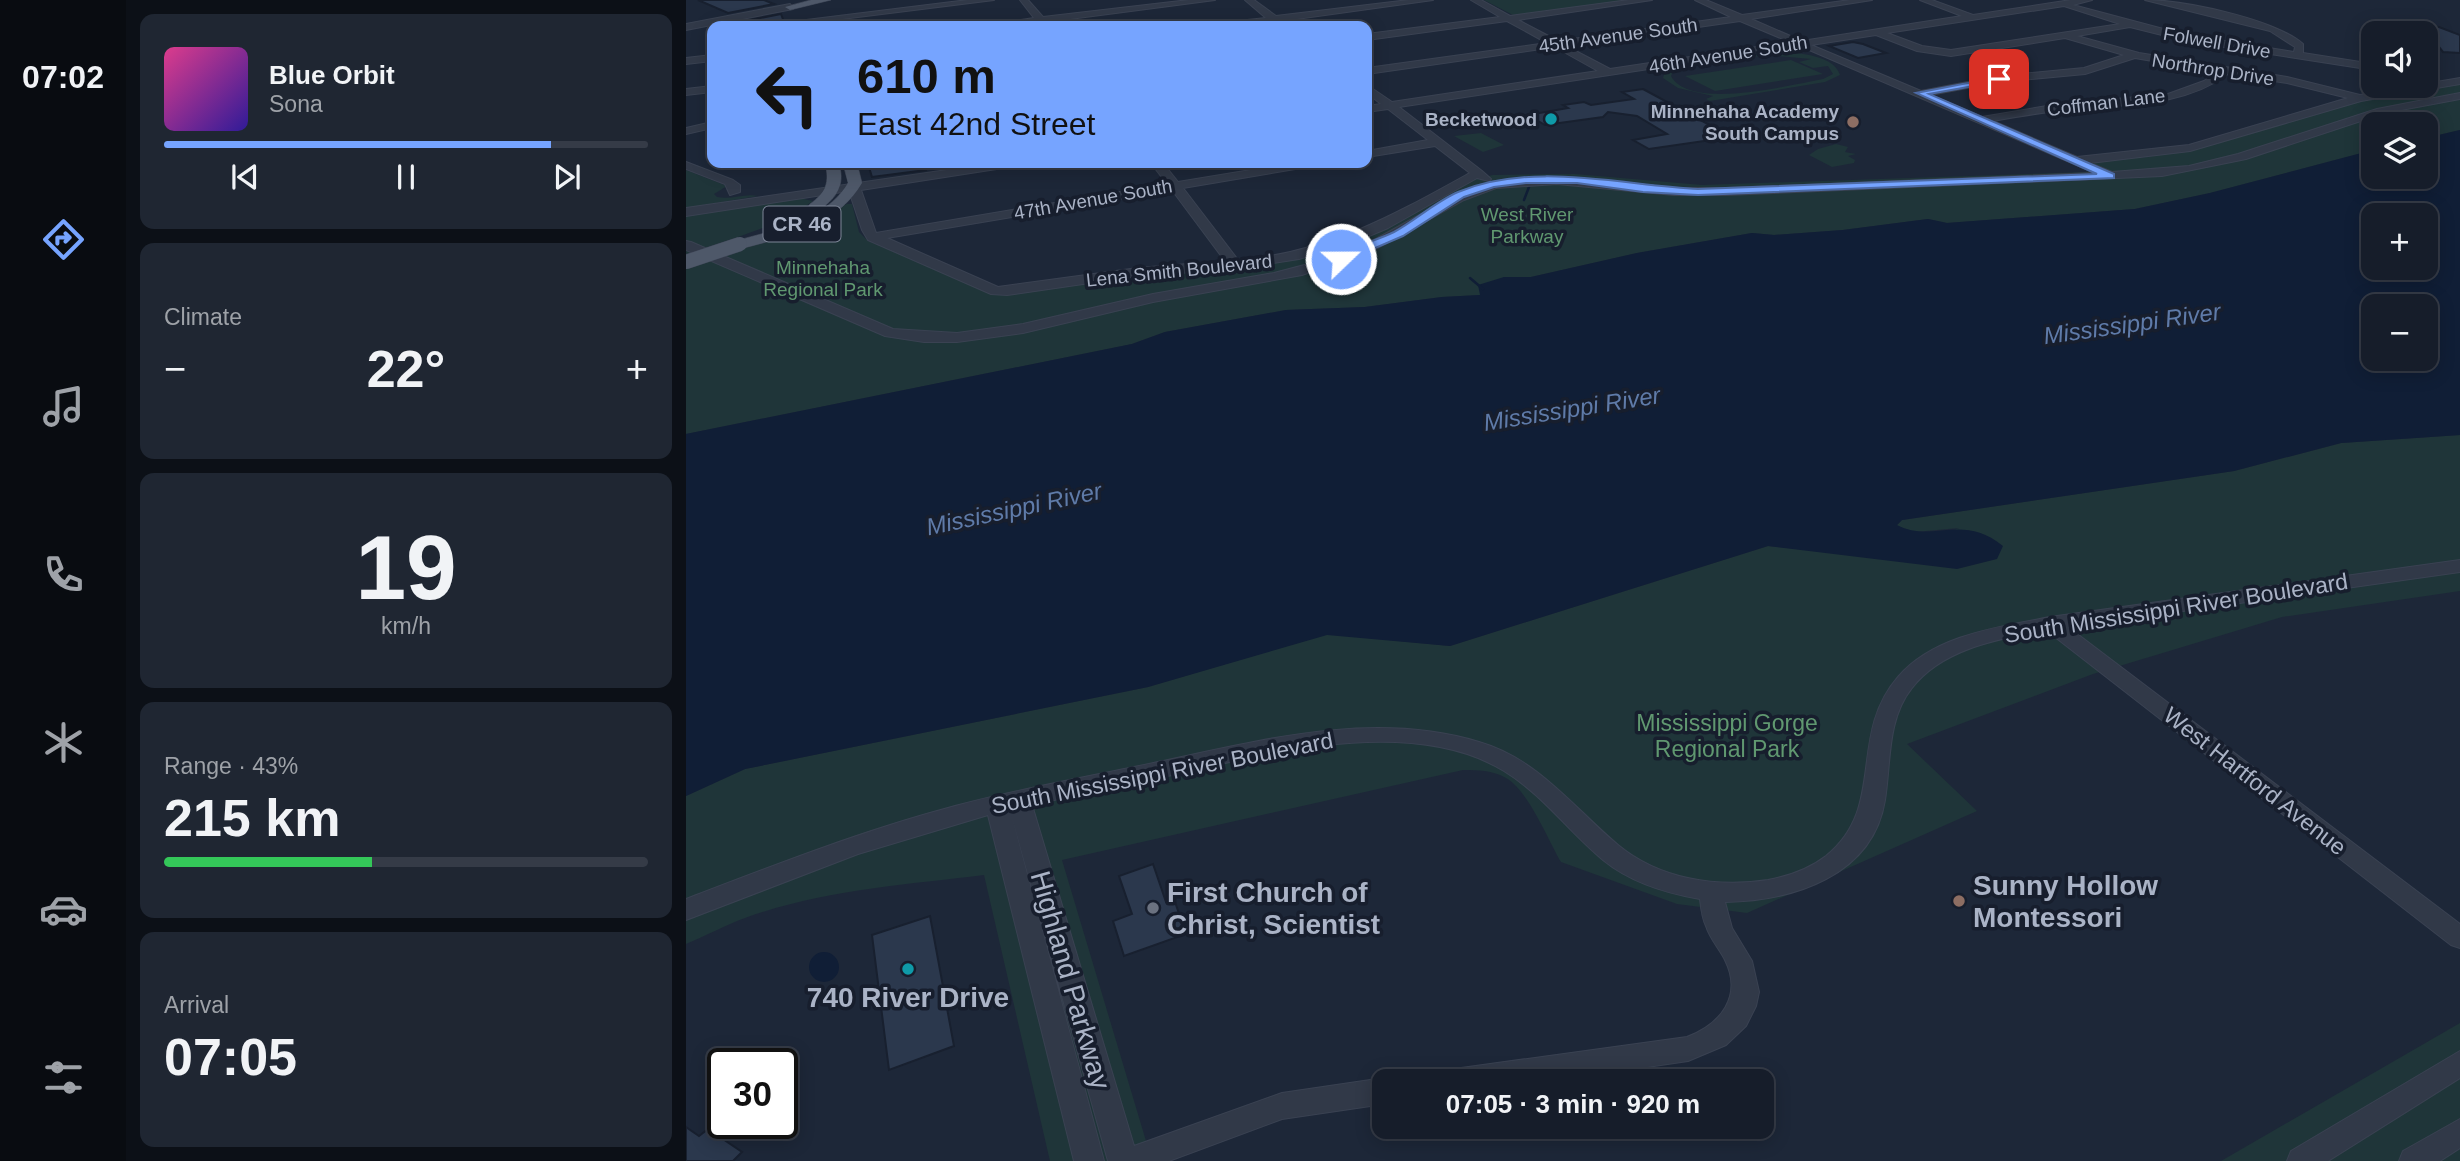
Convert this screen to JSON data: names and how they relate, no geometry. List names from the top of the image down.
{
  "streets": {
    "main road": ["CR 46"],
    "street": [
      "45th Avenue South",
      "Folwell Drive",
      "46th Avenue South",
      "Northrop Drive",
      "Coffman Lane",
      "47th Avenue South",
      "Lena Smith Boulevard",
      "South Mississippi River Boulevard",
      "West Hartford Avenue",
      "Highland Parkway"
    ]
  },
  "crossings": [
    ["Folwell Drive", "46th Avenue South"],
    ["Northrop Drive", "Coffman Lane"],
    ["47th Avenue South", "Lena Smith Boulevard"],
    ["South Mississippi River Boulevard", "West Hartford Avenue"],
    ["South Mississippi River Boulevard", "Highland Parkway"]
  ],
  "water": ["Mississippi River"],
  "parks": ["West River Parkway", "Minnehaha Regional Park", "Mississippi Gorge Regional Park"],
  "places": [
    "Becketwood",
    "Minnehaha Academy South Campus",
    "Sunny Hollow Montessori",
    "First Church of Christ, Scientist",
    "740 River Drive"
  ],
  "page": {
    "tabs": "07:02",
    "map_buttons": ["+", "−"],
    "turn": ["610 m", "East 42nd Street"],
    "song": ["Blue Orbit", "Sona"],
    "tile": [
      "Climate",
      ["19", "km/h"],
      ["Range · 43%", "215 km"],
      ["Arrival", "07:05"]
    ],
    "heat": ["−", "22°", "+"],
    "limit": "30",
    "trip": "07:05 · 3 min · 920 m"
  }
}
